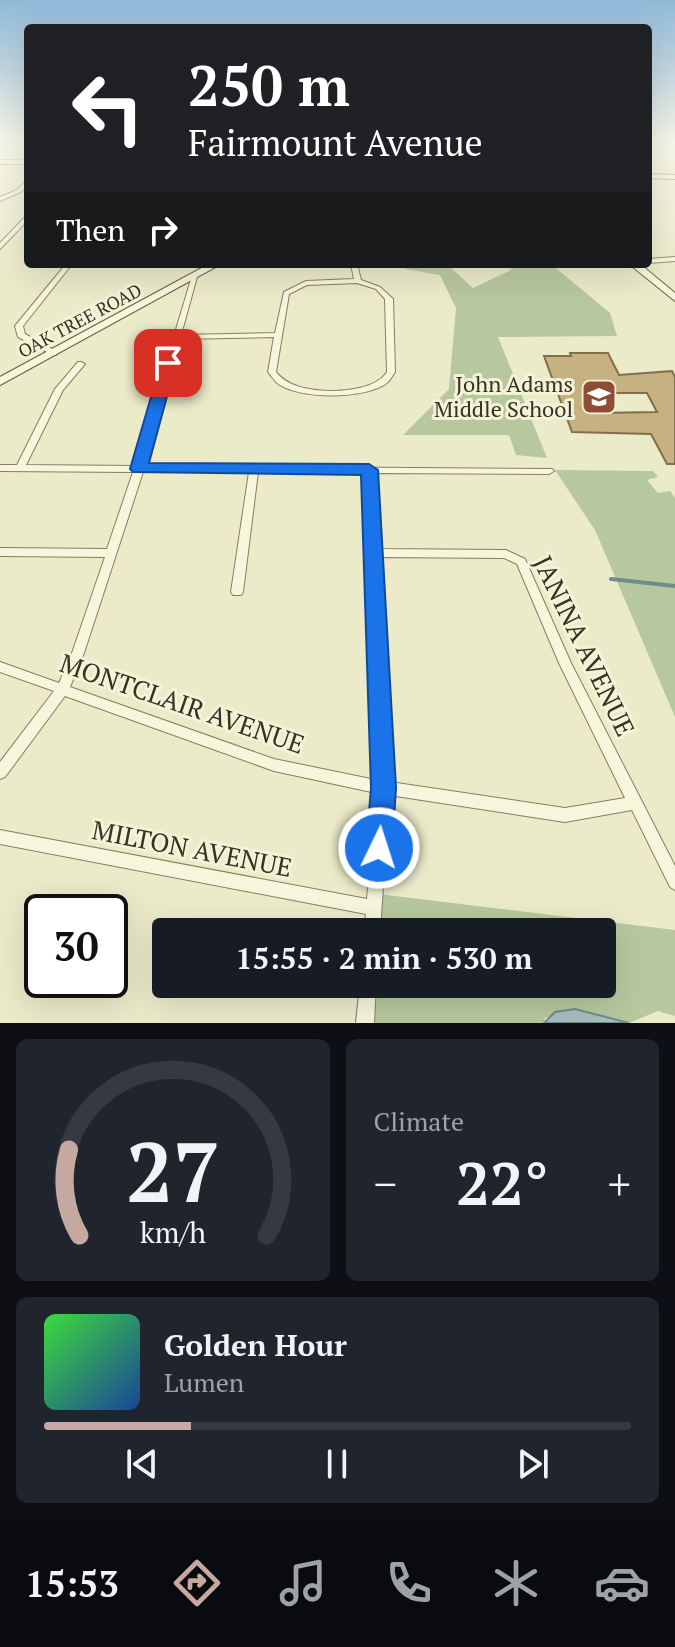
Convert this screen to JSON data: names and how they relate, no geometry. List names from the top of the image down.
{
  "streets": {
    "main road": ["OAK TREE ROAD"],
    "street": ["JANINA AVENUE", "MONTCLAIR AVENUE", "MILTON AVENUE"]
  },
  "crossings": [
    ["JANINA AVENUE", "MONTCLAIR AVENUE"]
  ],
  "places": {
    "school or university": ["John Adams Middle School"]
  },
  "page": {
    "turn": ["250 m", "Fairmount Avenue"],
    "then": "Then",
    "limit": "30",
    "trip": "15:55 · 2 min · 530 m",
    "tile": "Climate",
    "heat": ["−", "22°", "+"],
    "song": ["Golden Hour", "Lumen"],
    "tabs": "15:53",
    "gauge": ["27", "km/h"]
  }
}
